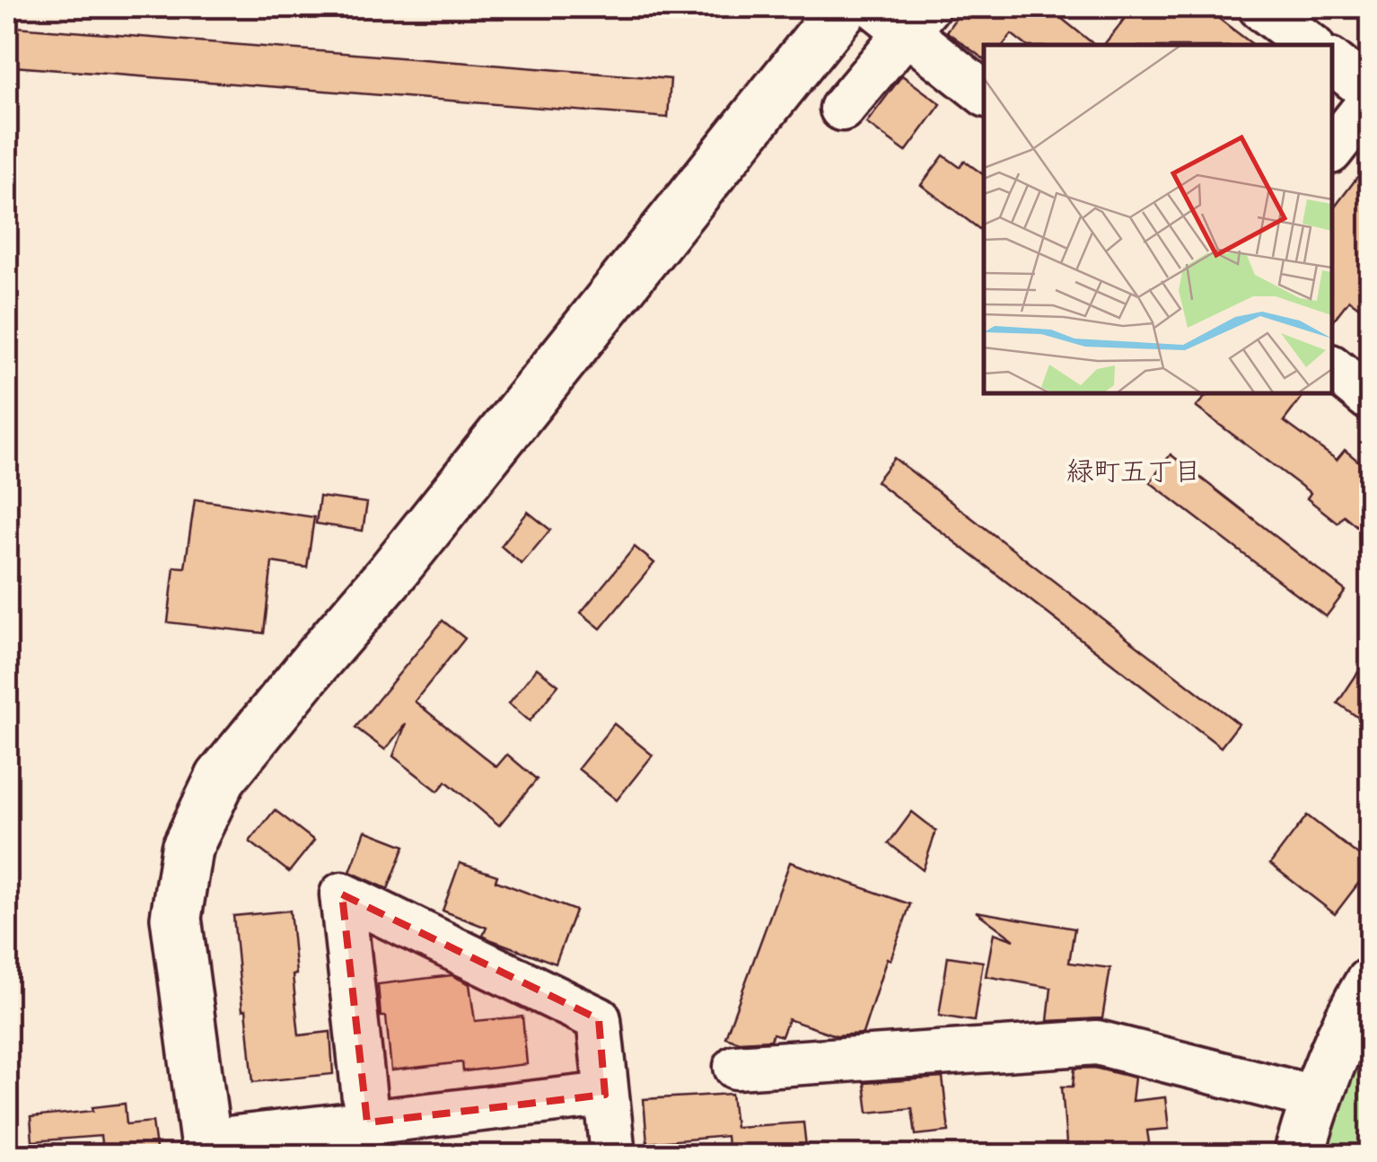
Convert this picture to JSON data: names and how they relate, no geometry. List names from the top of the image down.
{
  "districts": ["緑町五丁目"]
}
